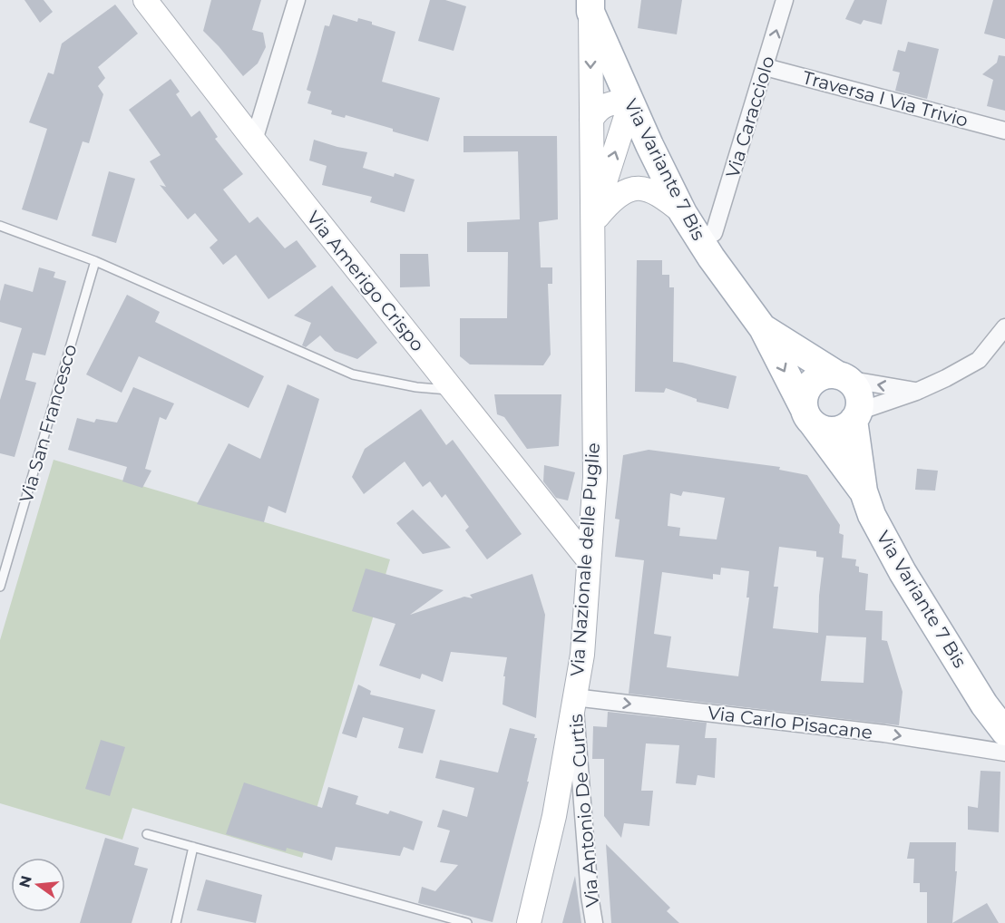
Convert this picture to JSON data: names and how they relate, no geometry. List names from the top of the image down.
{
  "streets": {
    "main road": ["Via Variante 7 Bis", "Via Amerigo Crispo", "Via Nazionale delle Puglie"],
    "street": [
      "Traversa I Via Trivio",
      "Via Caracciolo",
      "Via Carlo Pisacane",
      "Via Antonio De Curtis"
    ],
    "lane": ["Via San Francesco"]
  },
  "crossings": [
    ["Traversa I Via Trivio", "Via Caracciolo"],
    ["Via Variante 7 Bis", "Via Nazionale delle Puglie"],
    ["Via Variante 7 Bis", "Via Carlo Pisacane"],
    ["Via Amerigo Crispo", "Via Nazionale delle Puglie"],
    ["Via Nazionale delle Puglie", "Via Carlo Pisacane"],
    ["Via Nazionale delle Puglie", "Via Antonio De Curtis"],
    ["Via Carlo Pisacane", "Via Antonio De Curtis"]
  ],
  "one_way": ["Via Carlo Pisacane"],
  "north": "left"
}
